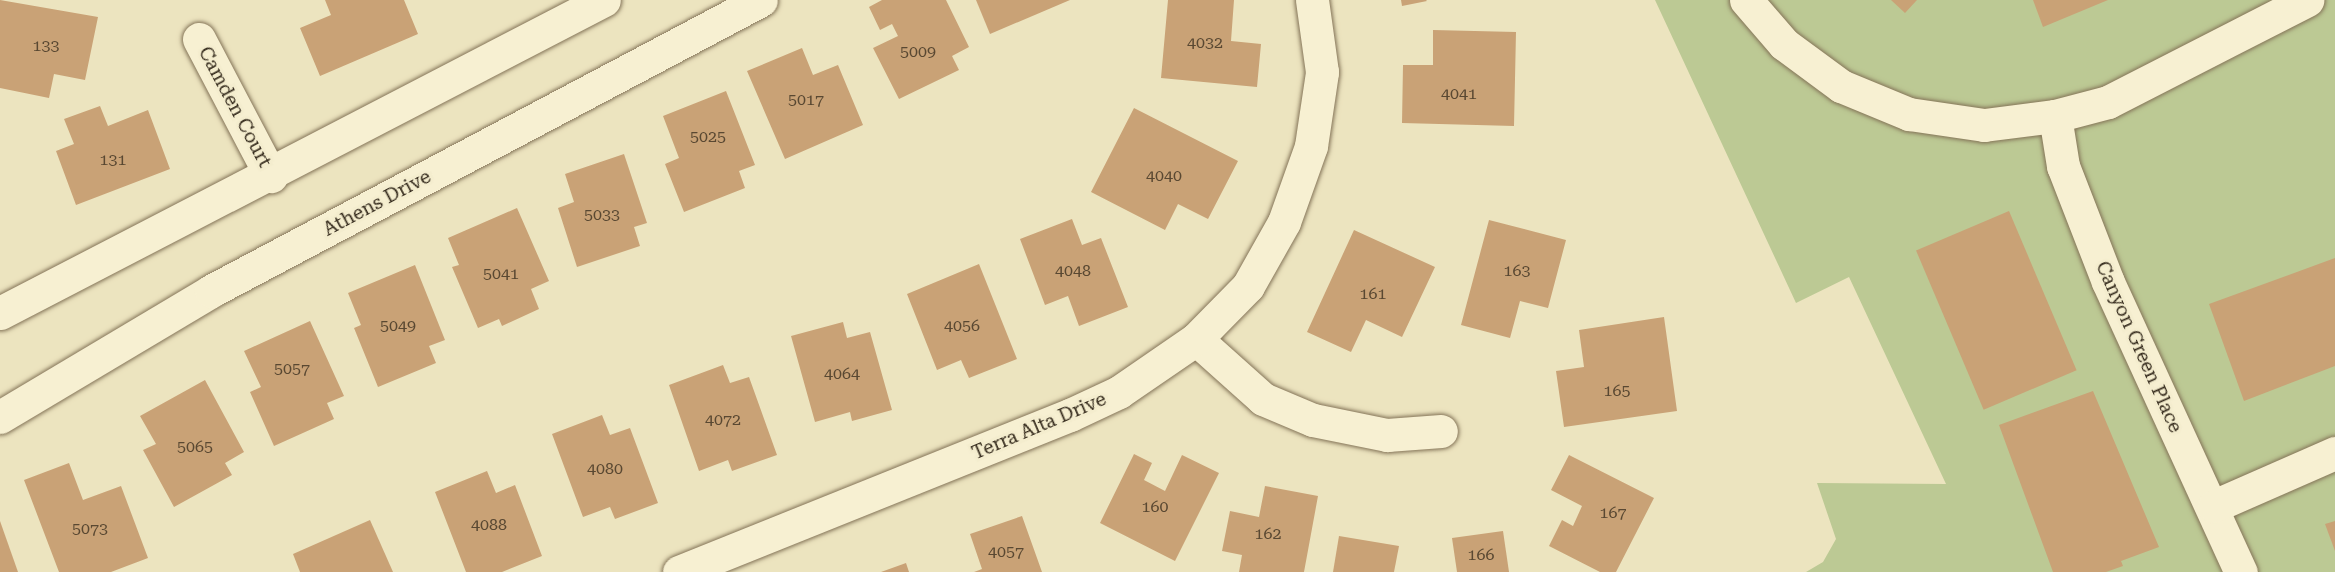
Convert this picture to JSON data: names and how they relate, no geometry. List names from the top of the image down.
{
  "streets": {
    "street": [
      "Camden Court",
      "Athens Drive",
      "Canyon Green Place",
      "Terra Alta Drive"
    ]
  },
  "house_numbers": [
    "4032",
    "133",
    "5009",
    "4041",
    "5017",
    "5025",
    "131",
    "4040",
    "5033",
    "4048",
    "163",
    "5041",
    "161",
    "5049",
    "4056",
    "5057",
    "4064",
    "165",
    "4072",
    "5065",
    "4080",
    "160",
    "167",
    "4088",
    "5073",
    "162",
    "4057",
    "166"
  ]
}
